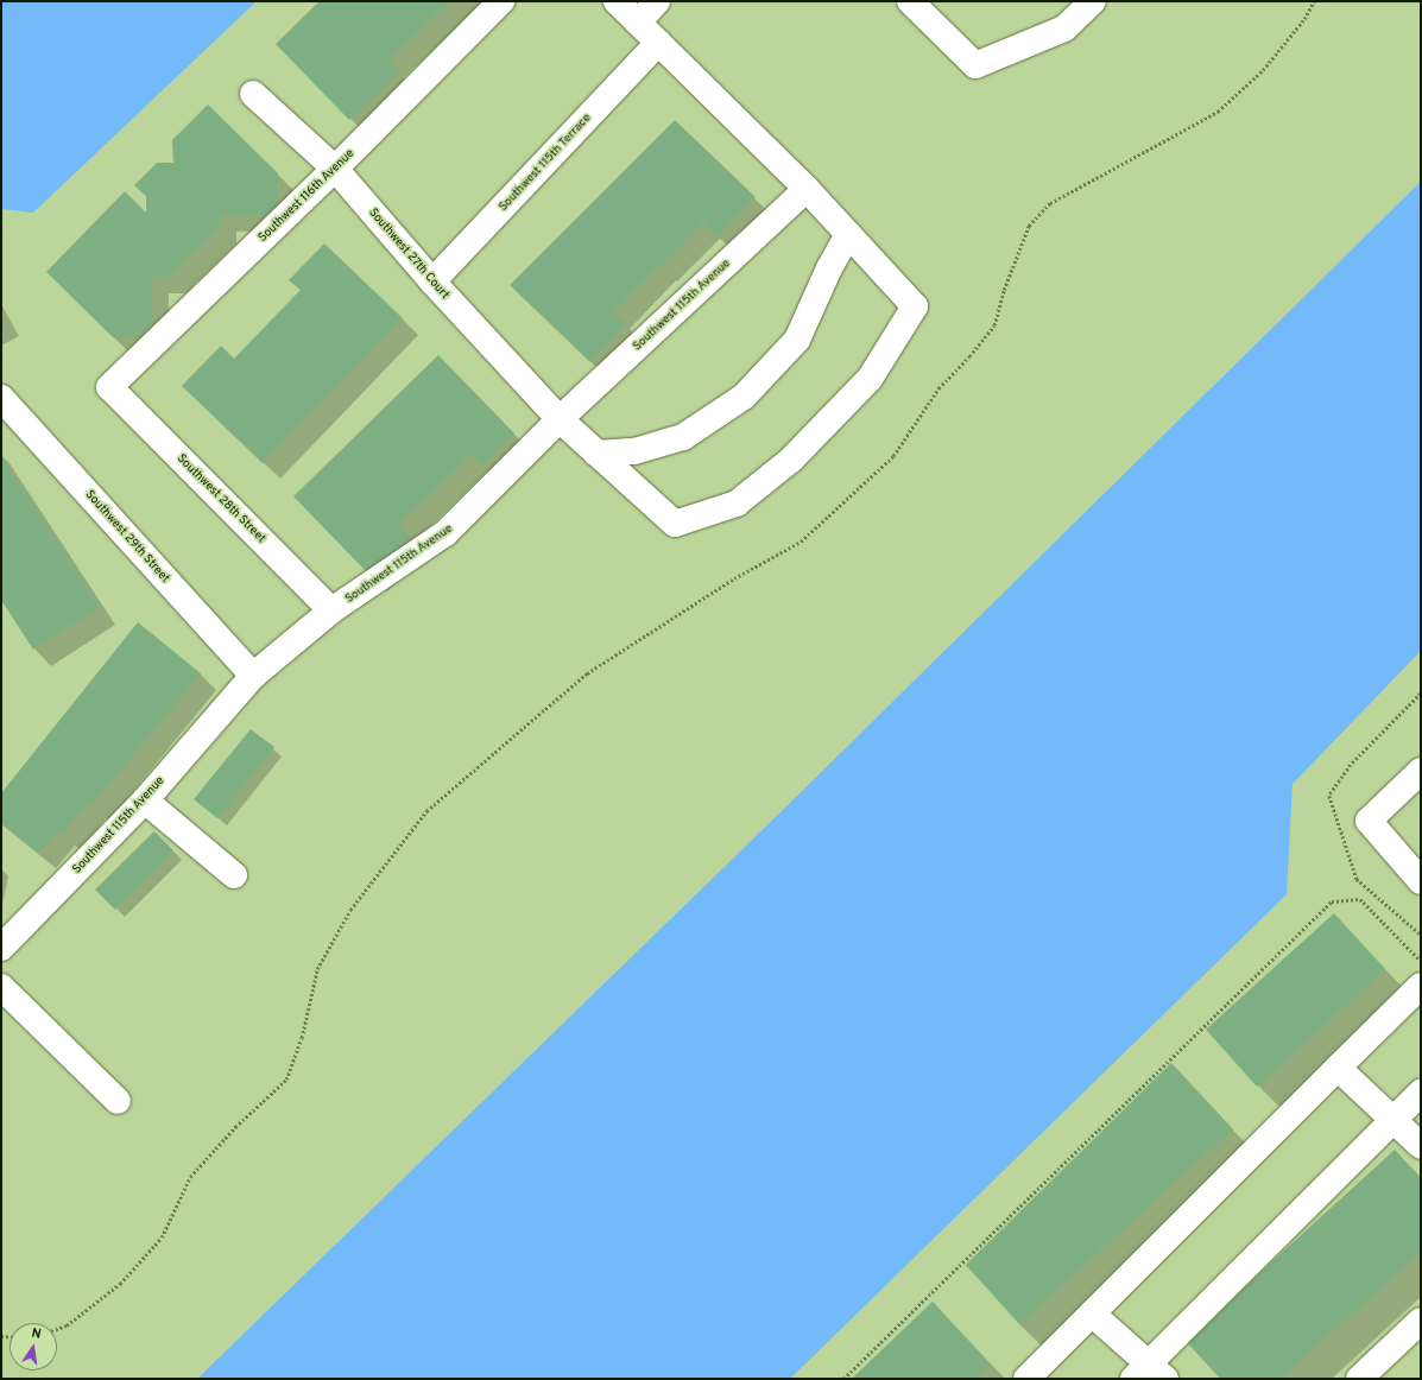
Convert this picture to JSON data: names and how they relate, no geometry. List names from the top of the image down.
{
  "streets": {
    "street": [
      "Southwest 115th Terrace",
      "Southwest 116th Avenue",
      "Southwest 27th Court",
      "Southwest 115th Avenue",
      "Southwest 28th Street",
      "Southwest 29th Street"
    ]
  },
  "crossings": [
    ["Southwest 115th Terrace", "Southwest 27th Court"],
    ["Southwest 116th Avenue", "Southwest 27th Court"],
    ["Southwest 116th Avenue", "Southwest 28th Street"],
    ["Southwest 27th Court", "Southwest 115th Avenue"],
    ["Southwest 115th Avenue", "Southwest 28th Street"],
    ["Southwest 115th Avenue", "Southwest 29th Street"]
  ],
  "north": "top"
}
